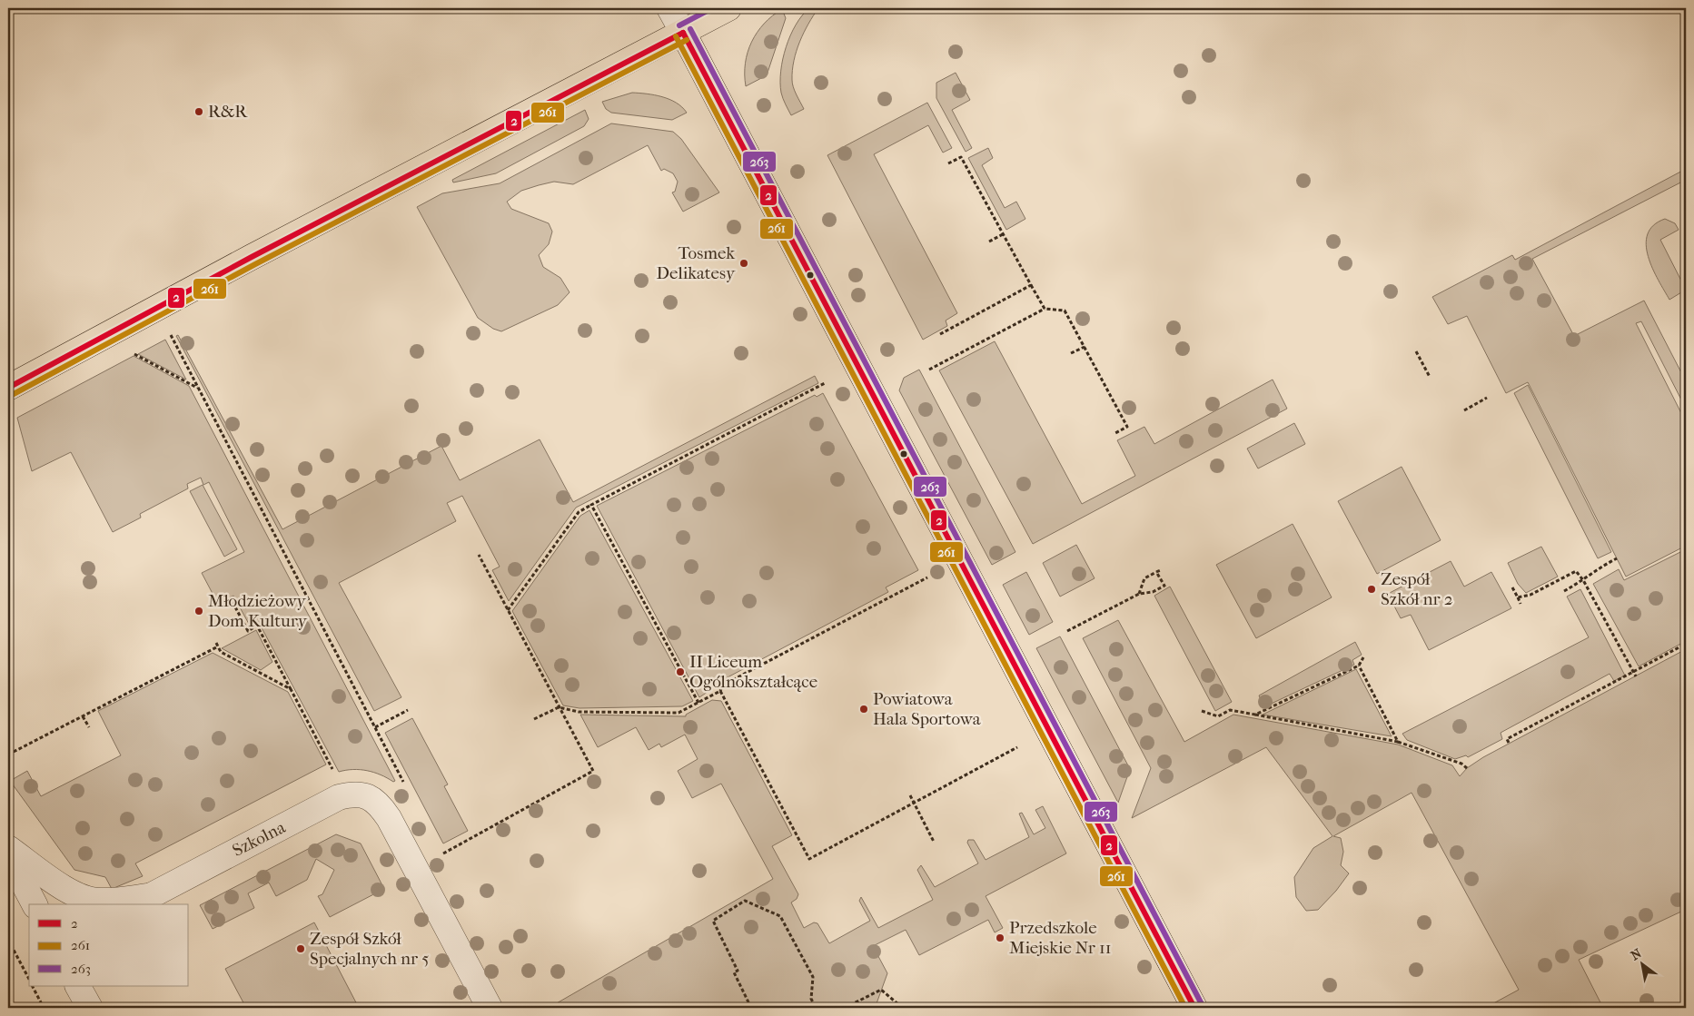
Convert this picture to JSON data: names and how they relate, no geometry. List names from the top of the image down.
{
  "streets": {
    "street": ["Szkolna"]
  },
  "places": [
    "R&R",
    "Tosmek Delikatesy",
    "Zespół Szkół nr 2",
    "Młodzieżowy Dom Kultury",
    "II Liceum Ogólnokształcące",
    "Powiatowa Hala Sportowa",
    "Przedszkole Miejskie Nr 11",
    "Zespół Szkół Specjalnych nr 5"
  ],
  "lines": ["transit line 263", "transit line 2", "transit line 261"],
  "legend": ["2", "261", "263"],
  "north": "top left"
}
